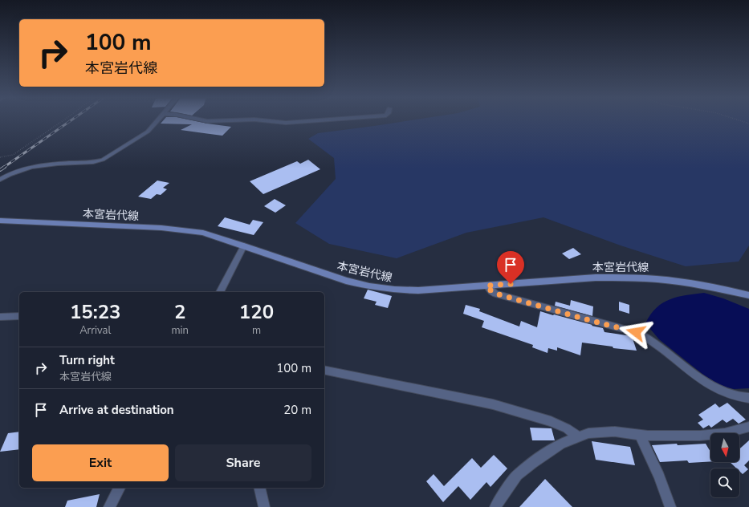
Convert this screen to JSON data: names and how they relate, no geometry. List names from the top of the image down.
{
  "streets": {
    "main road": ["本宮岩代線"]
  },
  "north": "bottom",
  "page": {
    "turn": ["100 m", "本宮岩代線"],
    "eta": [
      "15:23",
      "Arrival",
      "2",
      "min",
      "120",
      "m"
    ],
    "list": [
      {
        "name": "Turn right",
        "note": "本宮岩代線",
        "value": "100 m"
      },
      {
        "name": "Arrive at destination",
        "value": "20 m"
      }
    ],
    "buttons": ["Exit", "Share"]
  }
}
